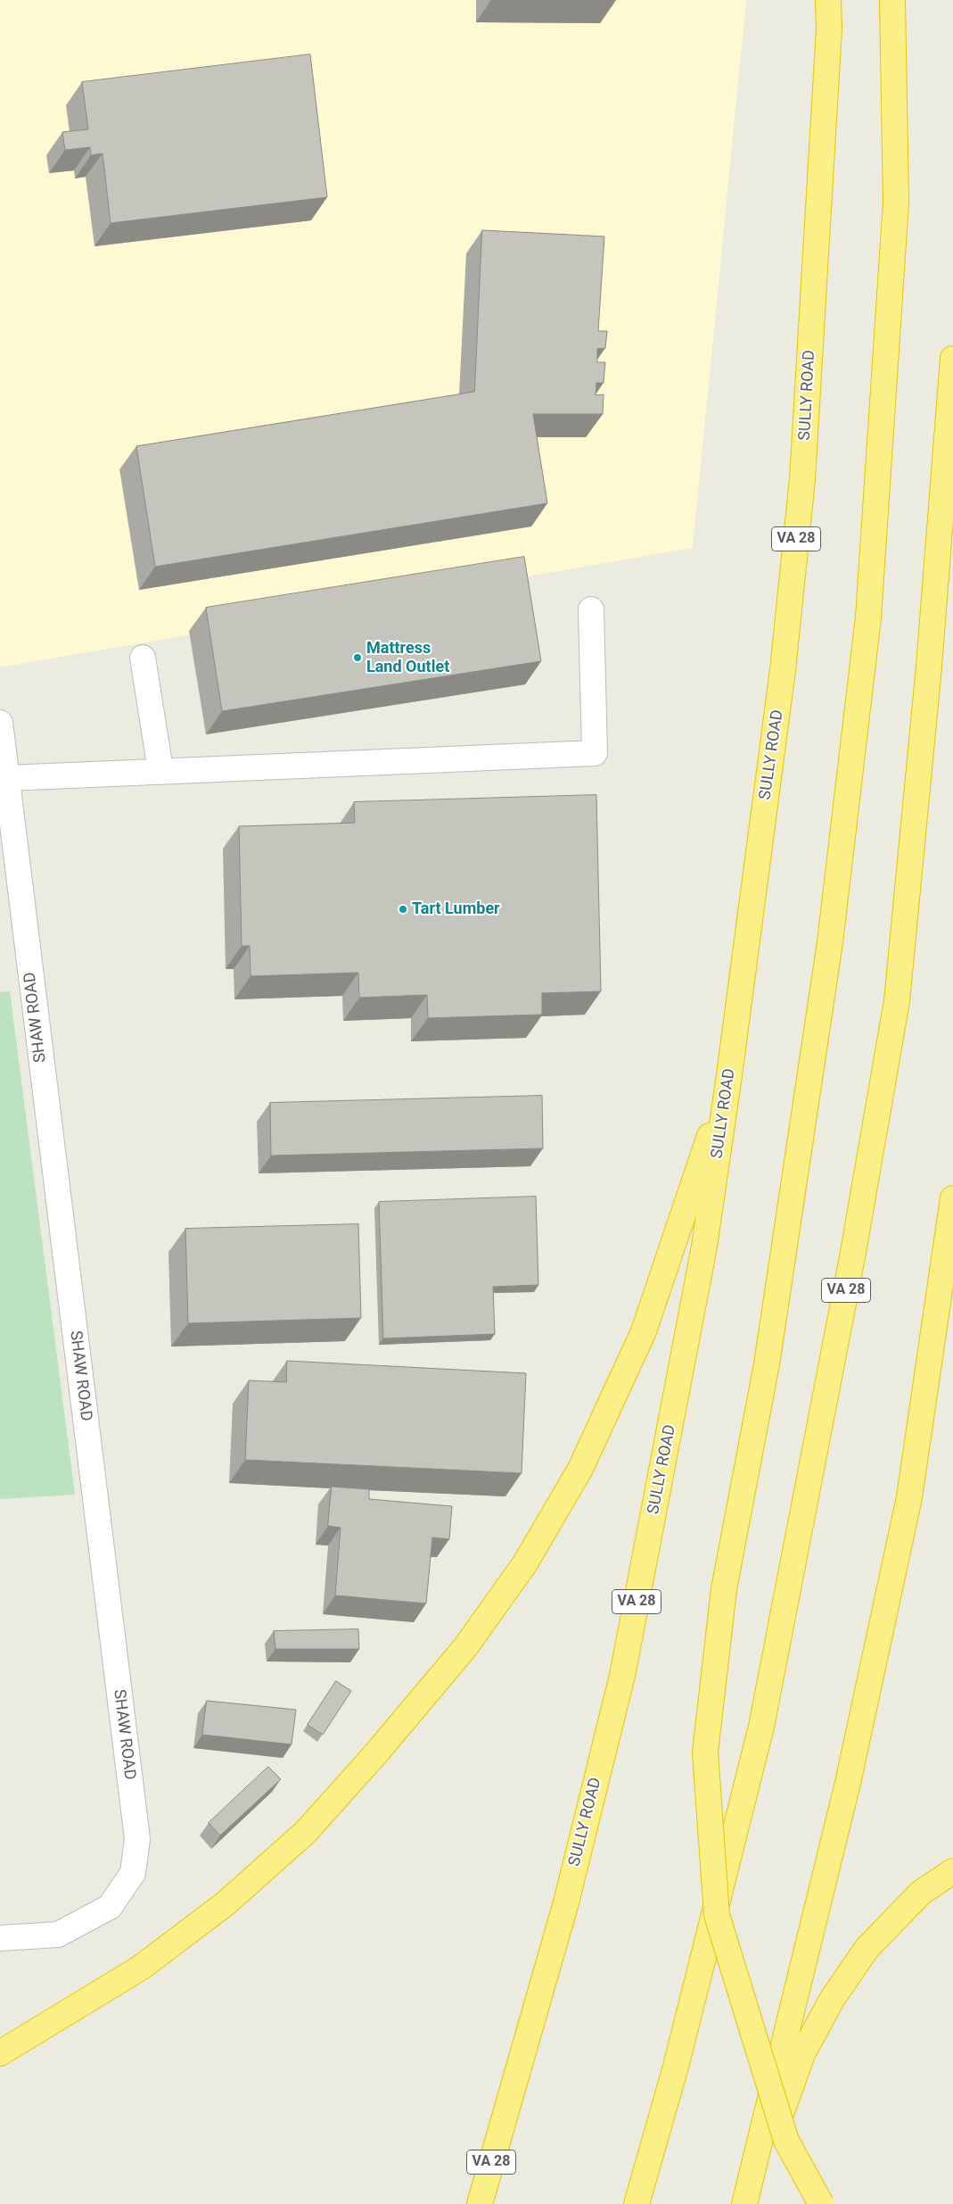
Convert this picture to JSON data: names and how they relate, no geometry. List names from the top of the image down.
{
  "streets": {
    "highway": ["SULLY ROAD", "VA 28"],
    "street": ["SHAW ROAD"]
  },
  "places": ["Mattress Land Outlet", "Tart Lumber"]
}
